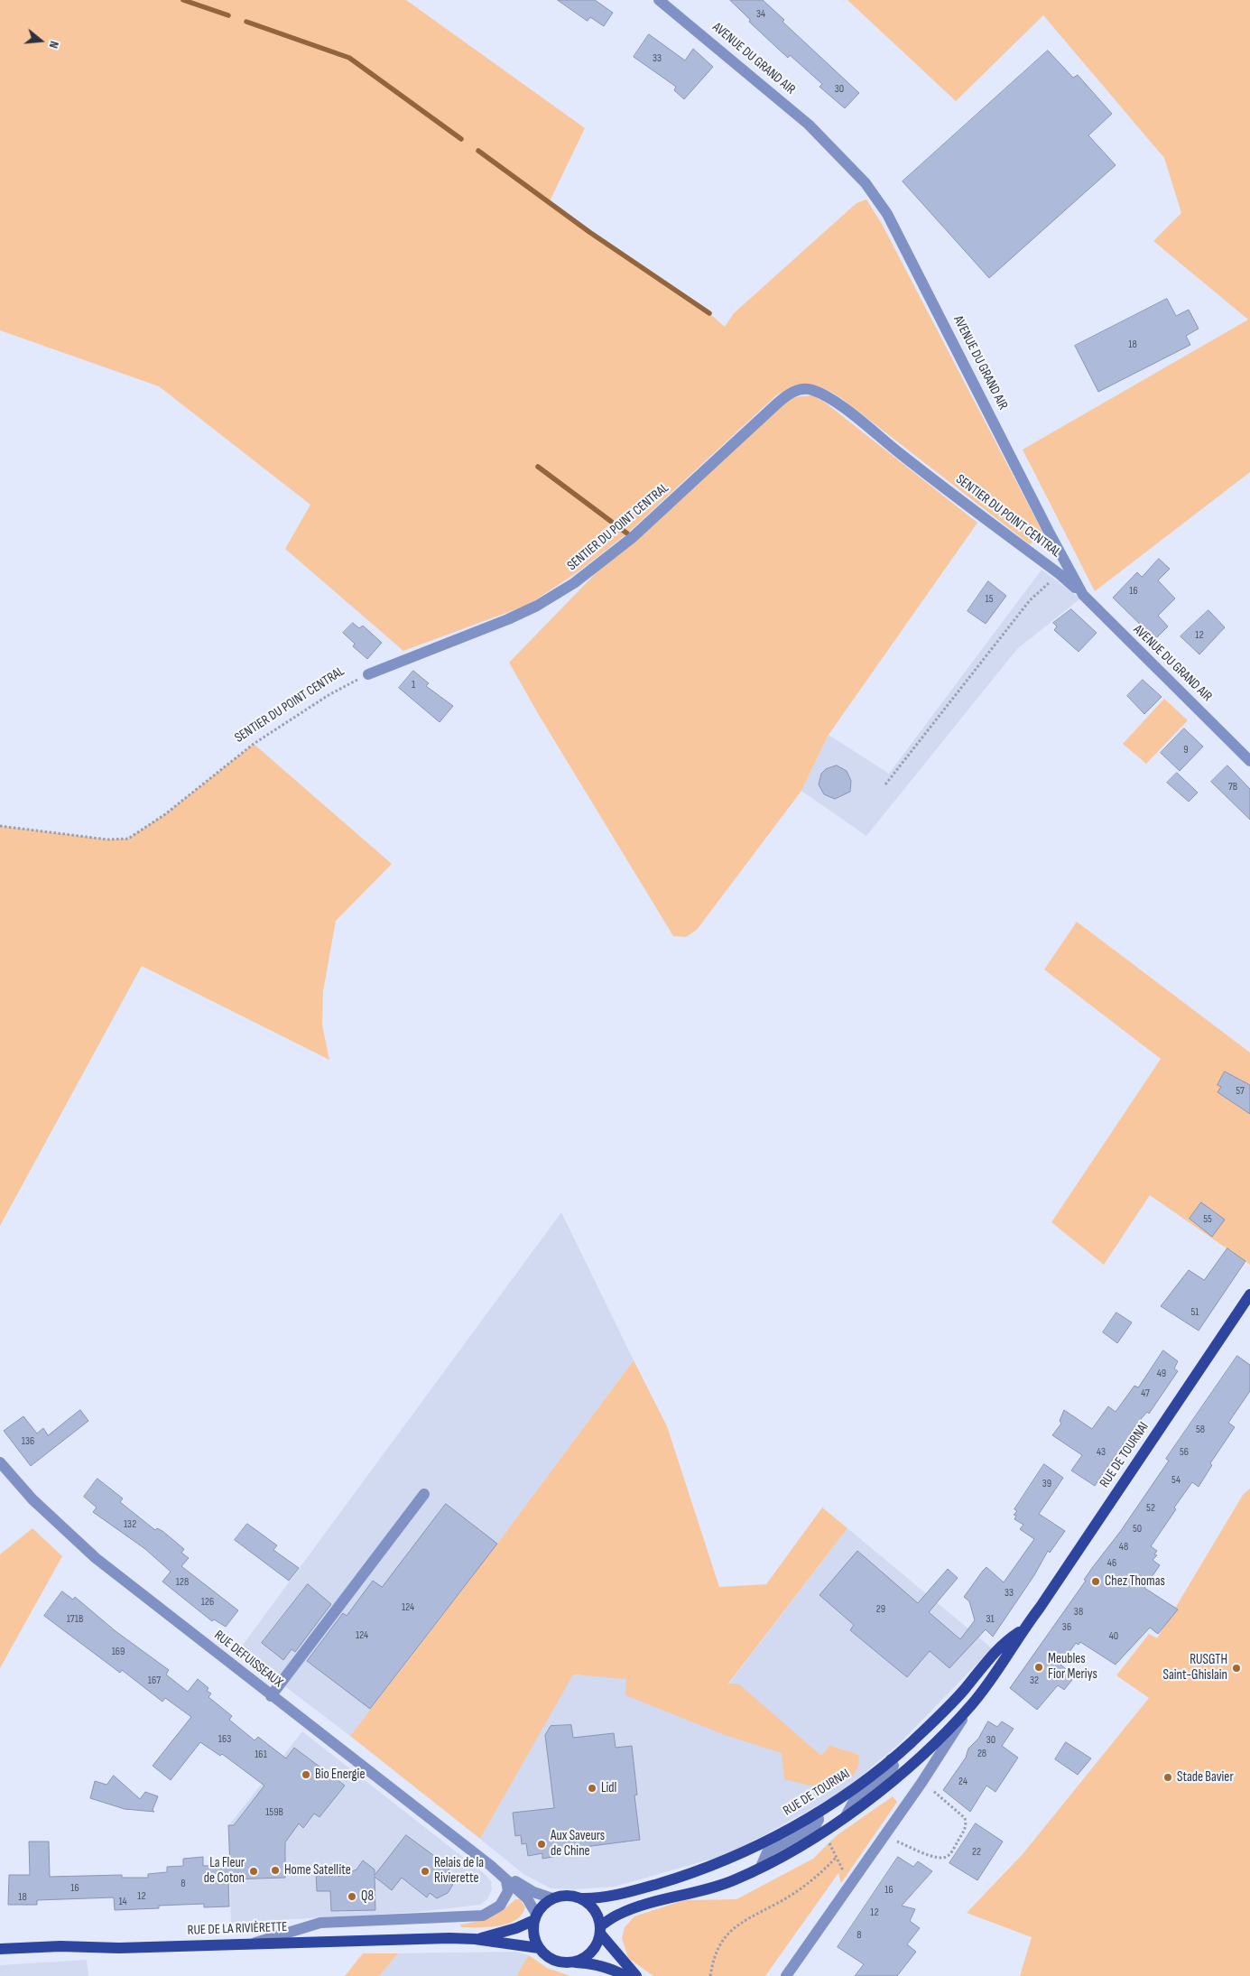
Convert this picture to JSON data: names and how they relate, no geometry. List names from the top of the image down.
{
  "streets": {
    "main road": ["RUE DE TOURNAI", "RUE DE LA RIVIÈRETTE"],
    "street": ["AVENUE DU GRAND AIR", "SENTIER DU POINT CENTRAL", "RUE DEFUISSEAUX"]
  },
  "crossings": [
    ["AVENUE DU GRAND AIR", "SENTIER DU POINT CENTRAL"],
    ["RUE DE TOURNAI", "RUE DEFUISSEAUX"],
    ["RUE DE TOURNAI", "RUE DE LA RIVIÈRETTE"],
    ["RUE DEFUISSEAUX", "RUE DE LA RIVIÈRETTE"]
  ],
  "places": [
    "Chez Thomas",
    "Meubles Fior Meriys",
    "RUSGTH Saint-Ghislain",
    "Bio Energie",
    "Stade Bavier",
    "Lidl",
    "Aux Saveurs de Chine",
    "Home Satellite",
    "La Fleur de Coton",
    "Relais de la Rivierette",
    "Q8"
  ],
  "house_numbers": [
    "34",
    "33",
    "30",
    "18",
    "16",
    "15",
    "12",
    "1",
    "9",
    "7B",
    "57",
    "55",
    "51",
    "49",
    "47",
    "58",
    "136",
    "43",
    "56",
    "54",
    "39",
    "52",
    "132",
    "50",
    "48",
    "46",
    "128",
    "33",
    "126",
    "124",
    "29",
    "38",
    "171B",
    "31",
    "36",
    "124",
    "40",
    "169",
    "167",
    "32",
    "163",
    "30",
    "28",
    "161",
    "24",
    "159B",
    "22",
    "8",
    "16",
    "16",
    "12",
    "18",
    "14",
    "12",
    "8"
  ],
  "north": "right"
}
